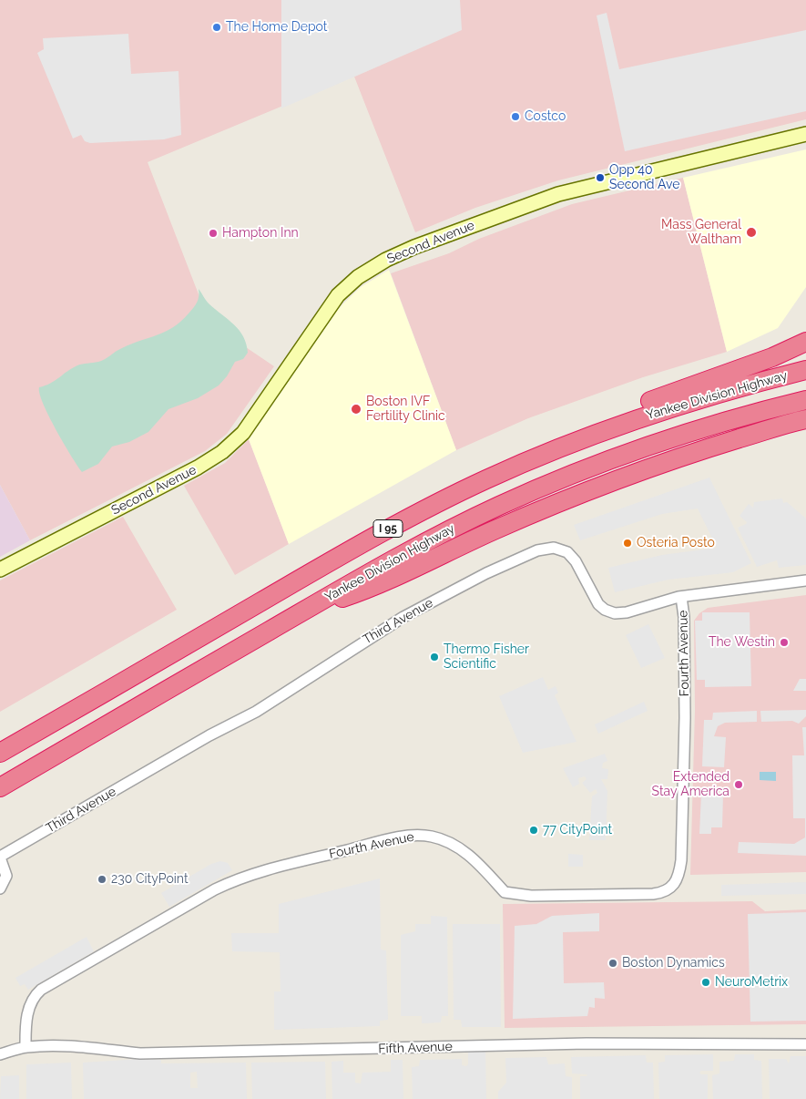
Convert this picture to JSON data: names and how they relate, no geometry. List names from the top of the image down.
{
  "streets": {
    "highway": ["Yankee Division Highway", "I 95"],
    "street": [
      "Second Avenue",
      "Third Avenue",
      "Fourth Avenue",
      "Fifth Avenue"
    ]
  },
  "crossings": [
    ["Third Avenue", "Fourth Avenue"],
    ["Fourth Avenue", "Fifth Avenue"]
  ],
  "places": [
    "The Home Depot",
    "Costco",
    "Opp 40 Second Ave",
    "Mass General Waltham",
    "Hampton Inn",
    "Boston IVF Fertility Clinic",
    "Osteria Posto",
    "The Westin",
    "Thermo Fisher Scientific",
    "Extended Stay America",
    "77 CityPoint",
    "230 CityPoint",
    "Boston Dynamics",
    "NeuroMetrix"
  ]
}
